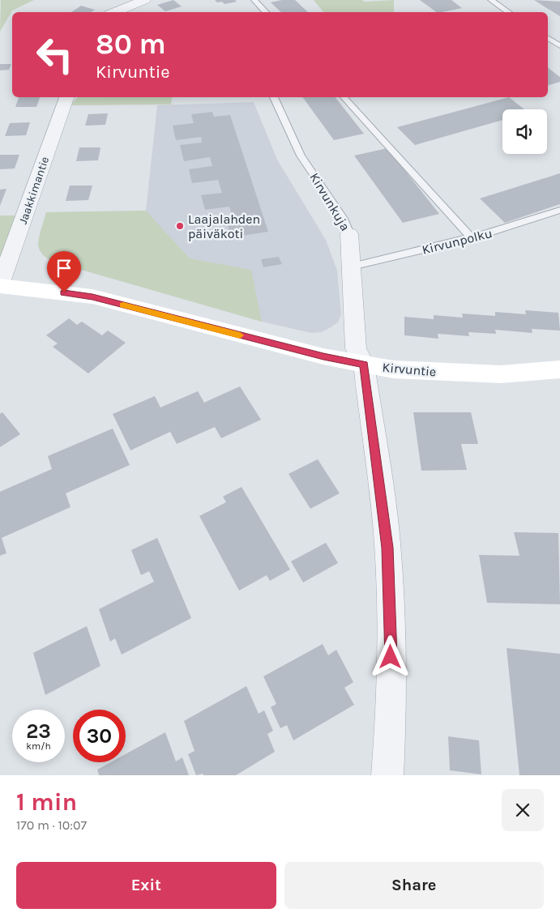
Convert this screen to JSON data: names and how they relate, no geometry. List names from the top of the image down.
{
  "streets": {
    "street": ["Jaakkimantie", "Kirvunkuja", "Kirvuntie"],
    "lane": ["Kirvunpolku"]
  },
  "crossings": [
    ["Jaakkimantie", "Kirvuntie"],
    ["Kirvunkuja", "Kirvunpolku"],
    ["Kirvunkuja", "Kirvuntie"]
  ],
  "places": ["Laajalahden päiväkoti"],
  "page": {
    "turn": ["80 m", "Kirvuntie"],
    "speed": "23 km/h",
    "limit": "30",
    "heading": ["1 min", "170 m · 10:07"],
    "buttons": ["Exit", "Share"]
  }
}
